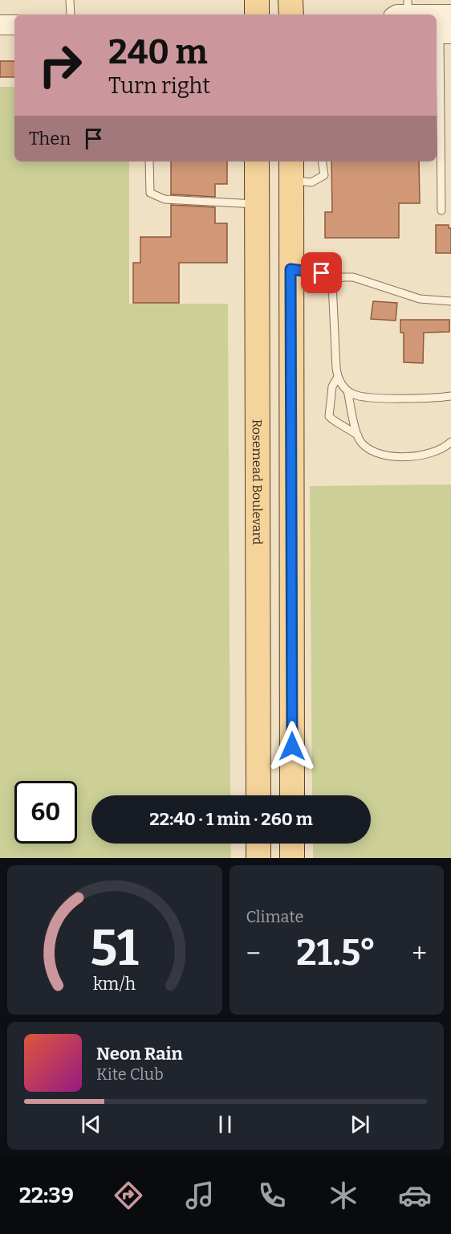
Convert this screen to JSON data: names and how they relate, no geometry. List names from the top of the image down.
{
  "streets": {
    "main road": ["Rosemead Boulevard"]
  },
  "page": {
    "turn": ["240 m", "Turn right"],
    "then": "Then",
    "limit": "60",
    "trip": "22:40 · 1 min · 260 m",
    "tile": "Climate",
    "heat": ["−", "21.5°", "+"],
    "song": ["Neon Rain", "Kite Club"],
    "tabs": "22:39",
    "gauge": ["51", "km/h"]
  }
}
